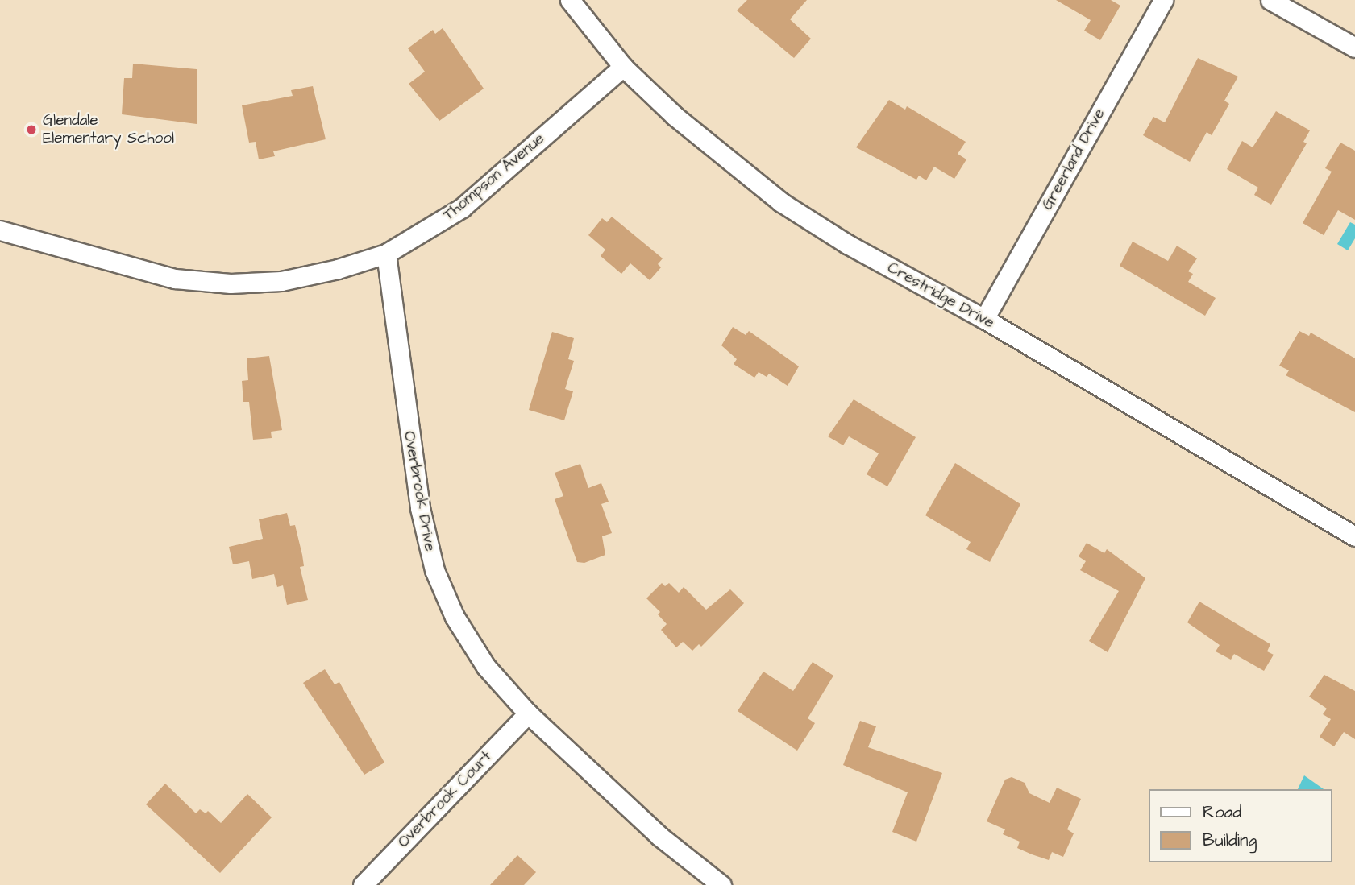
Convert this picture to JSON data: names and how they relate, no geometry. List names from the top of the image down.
{
  "streets": {
    "street": [
      "Greerland Drive",
      "Thompson Avenue",
      "Crestridge Drive",
      "Overbrook Drive",
      "Overbrook Court"
    ]
  },
  "crossings": [
    ["Greerland Drive", "Crestridge Drive"],
    ["Thompson Avenue", "Crestridge Drive"],
    ["Thompson Avenue", "Overbrook Drive"],
    ["Overbrook Drive", "Overbrook Court"]
  ],
  "places": ["Glendale Elementary School"],
  "legend": ["Road", "Building"]
}
